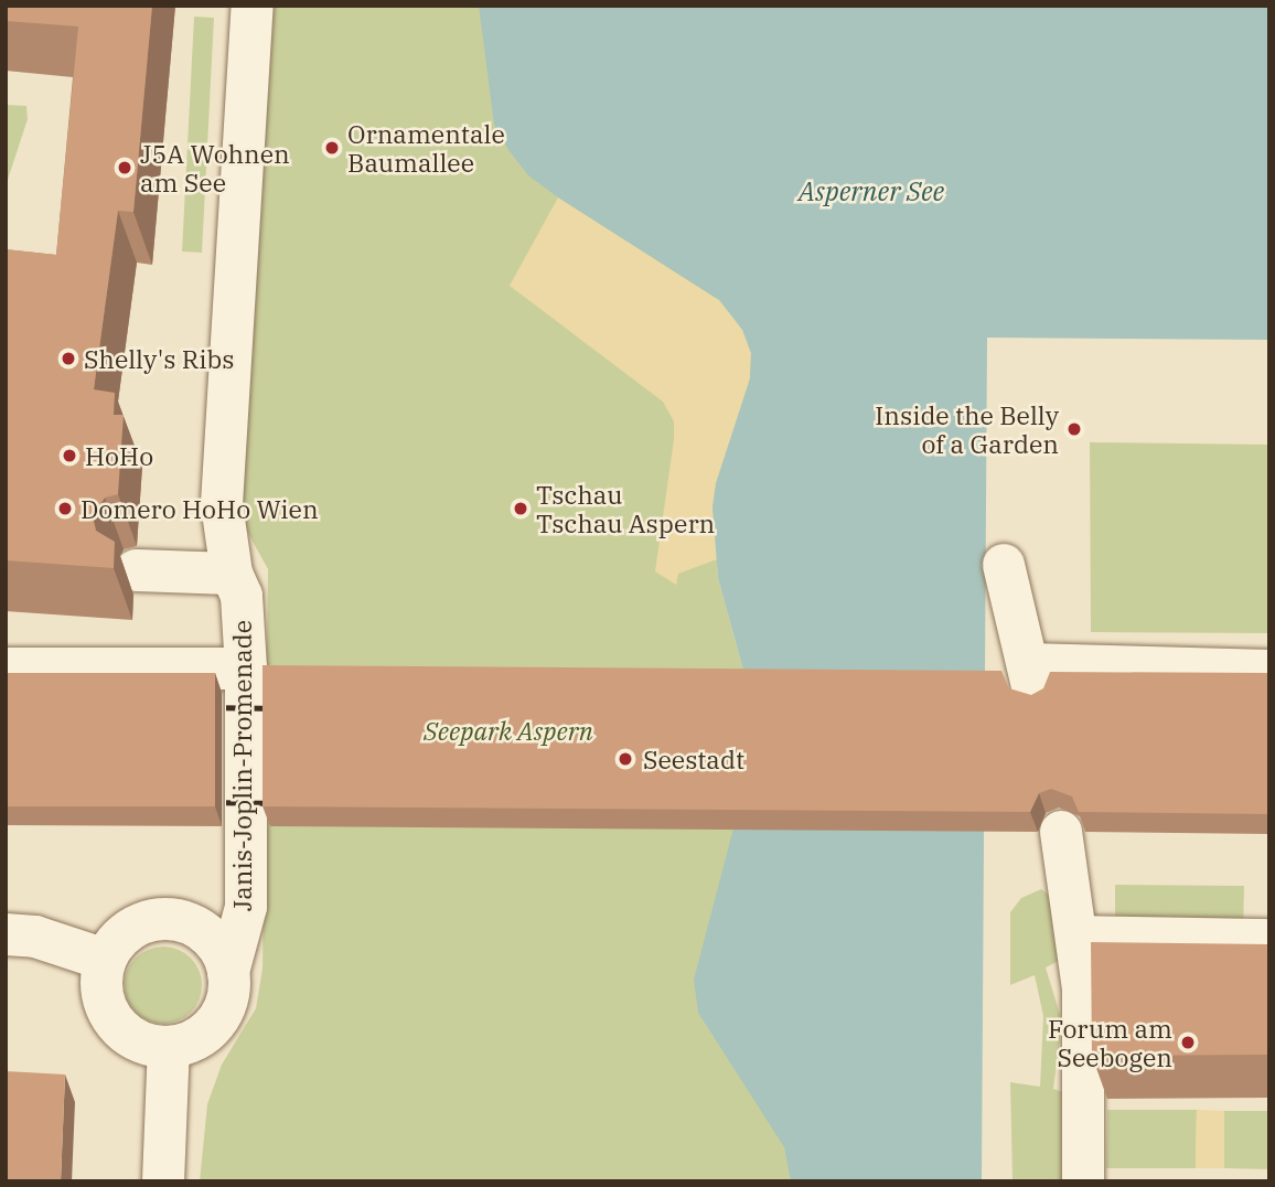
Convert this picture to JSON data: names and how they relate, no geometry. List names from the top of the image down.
{
  "streets": {
    "street": ["Janis-Joplin-Promenade"]
  },
  "water": ["Asperner See"],
  "parks": ["Seepark Aspern"],
  "places": [
    "Ornamentale Baumallee",
    "J5A Wohnen am See",
    "Shelly's Ribs",
    "Inside the Belly of a Garden",
    "HoHo",
    "Domero HoHo Wien",
    "Tschau Tschau Aspern",
    "Seestadt",
    "Forum am Seebogen"
  ]
}
